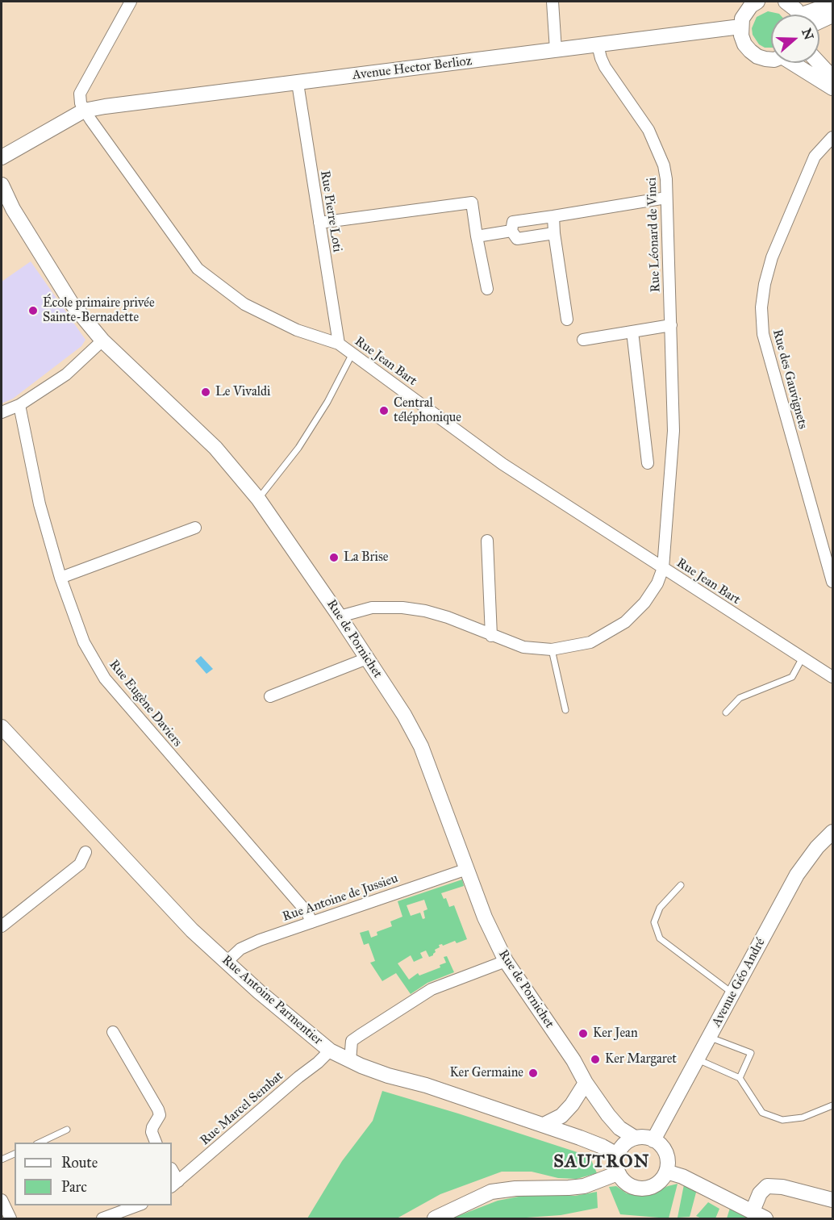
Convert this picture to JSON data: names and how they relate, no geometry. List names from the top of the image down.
{
  "streets": {
    "main road": [
      "Avenue Hector Berlioz",
      "Rue de Pornichet",
      "Avenue Géo André",
      "Rue Antoine Parmentier"
    ],
    "street": [
      "Rue Pierre Loti",
      "Rue Léonard de Vinci",
      "Rue Jean Bart",
      "Rue des Gauvignets",
      "Rue Eugène Daviers",
      "Rue Antoine de Jussieu",
      "Rue Marcel Sembat"
    ]
  },
  "crossings": [
    ["Avenue Hector Berlioz", "Rue Pierre Loti"],
    ["Avenue Hector Berlioz", "Rue Léonard de Vinci"],
    ["Avenue Hector Berlioz", "Rue Jean Bart"],
    ["Rue Pierre Loti", "Rue Jean Bart"],
    ["Rue Léonard de Vinci", "Rue Jean Bart"],
    ["Rue de Pornichet", "Rue Antoine de Jussieu"],
    ["Rue de Pornichet", "Avenue Géo André"],
    ["Rue de Pornichet", "Rue Antoine Parmentier"],
    ["Rue Eugène Daviers", "Rue Antoine de Jussieu"],
    ["Rue Antoine de Jussieu", "Rue Antoine Parmentier"],
    ["Avenue Géo André", "Rue Antoine Parmentier"],
    ["Rue Antoine Parmentier", "Rue Marcel Sembat"]
  ],
  "districts": ["SAUTRON"],
  "places": [
    "École primaire privée Sainte-Bernadette",
    "Le Vivaldi",
    "Central téléphonique",
    "La Brise",
    "Ker Jean",
    "Ker Margaret",
    "Ker Germaine"
  ],
  "legend": ["Route", "Parc"],
  "north": "right"
}
